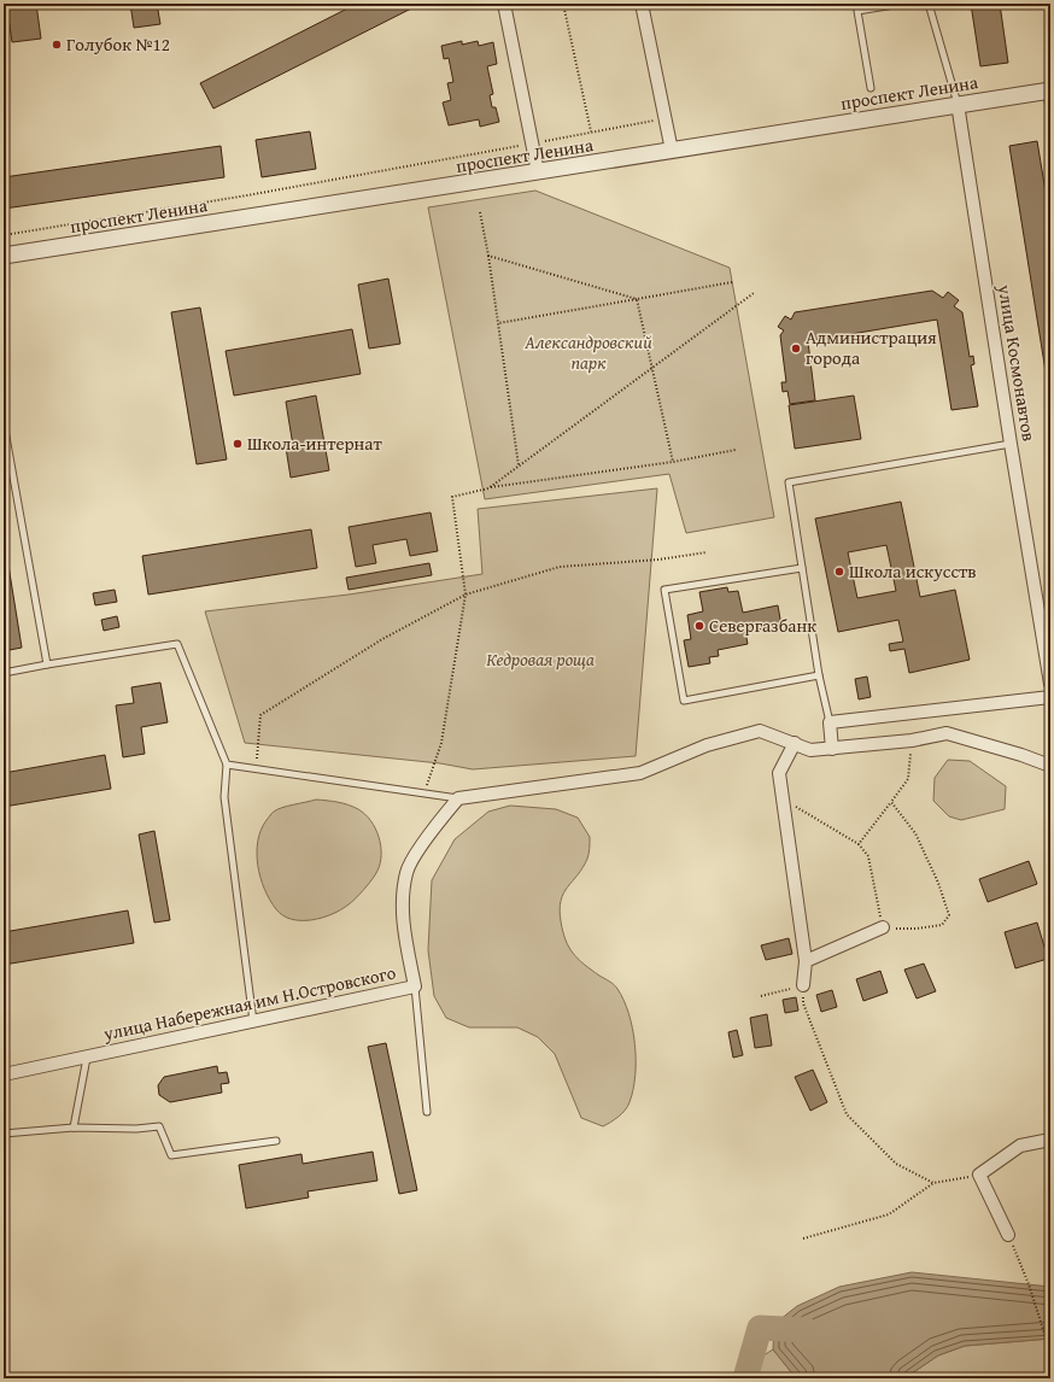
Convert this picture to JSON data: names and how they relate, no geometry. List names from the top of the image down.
{
  "streets": {
    "street": ["проспект Ленина", "улица Космонавтов", "улица Набережная им Н.Островского"]
  },
  "crossings": [
    ["проспект Ленина", "улица Космонавтов"]
  ],
  "parks": ["Александровский парк", "Кедровая роща"],
  "places": [
    "Голубок №12",
    "Администрация города",
    "Школа-интернат",
    "Школа искусcтв",
    "Севергазбанк"
  ]
}
